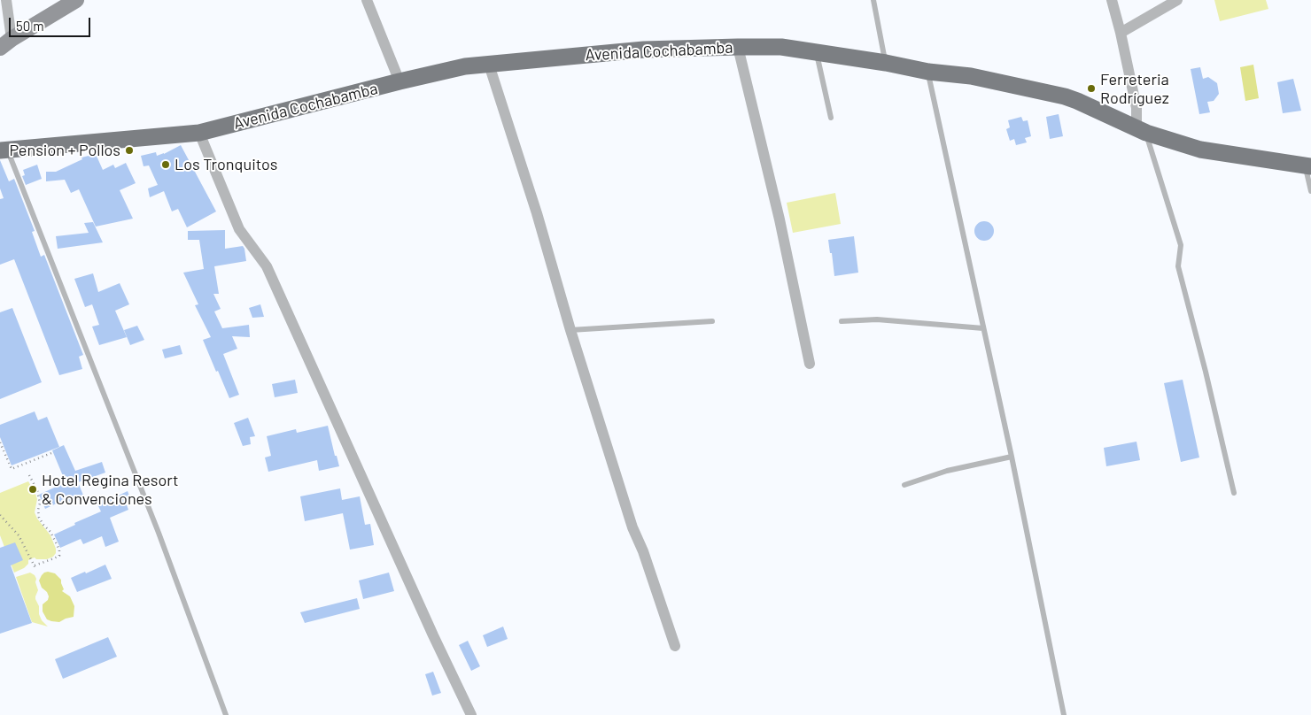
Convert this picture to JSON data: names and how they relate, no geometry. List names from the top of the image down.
{
  "streets": {
    "main road": ["Avenida Cochabamba"]
  },
  "places": [
    "Ferreteria Rodríguez",
    "Pension + Pollos",
    "Los Tronquitos",
    "Hotel Regina Resort & Convenciones"
  ],
  "scale_bar": "50 m"
}
